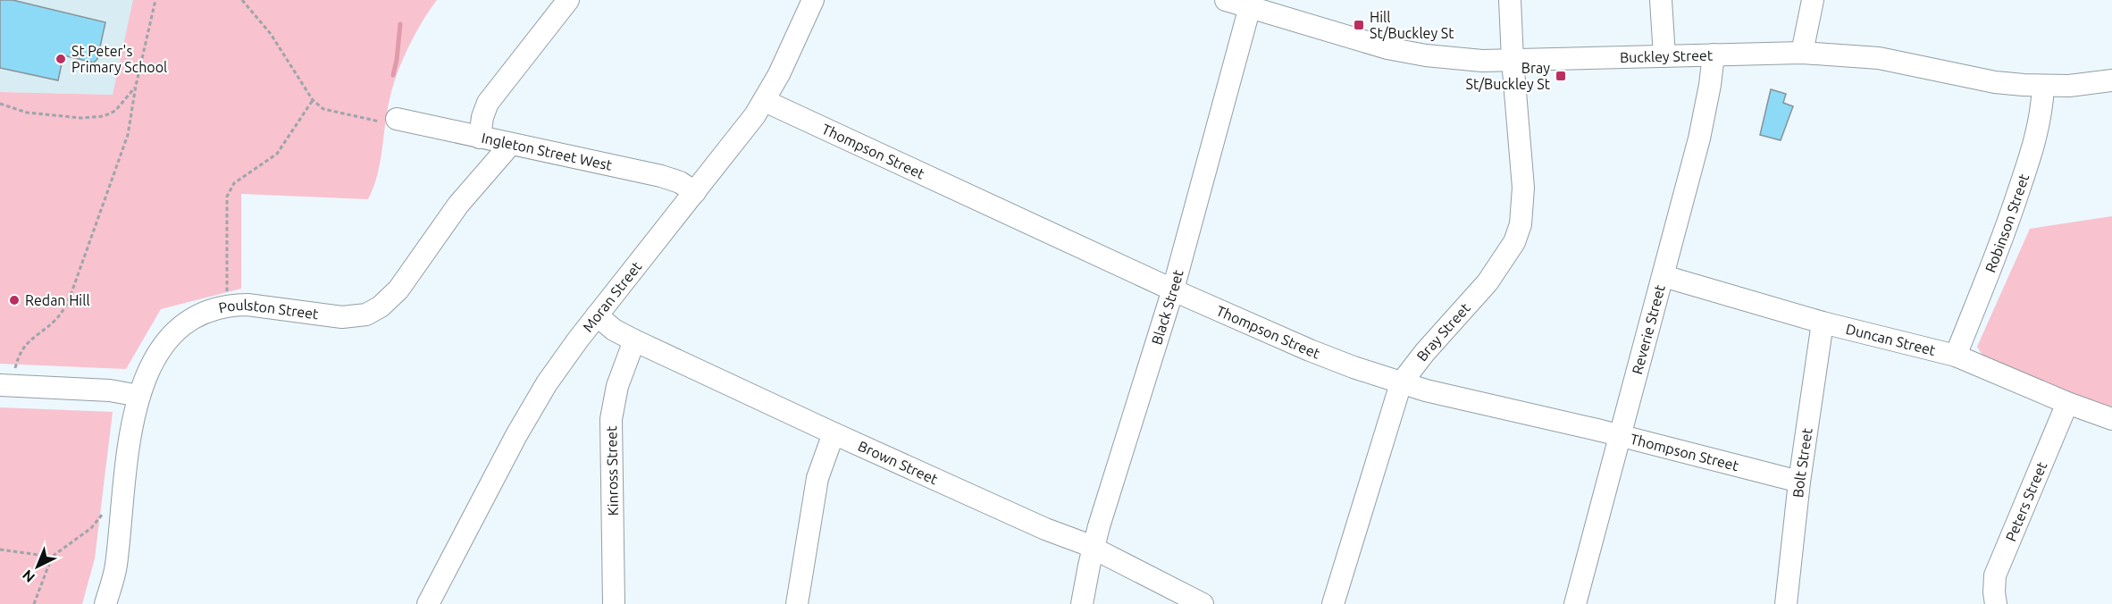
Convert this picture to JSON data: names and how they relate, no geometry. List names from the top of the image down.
{
  "streets": {
    "street": [
      "Buckley Street",
      "Thompson Street",
      "Ingleton Street West",
      "Robinson Street",
      "Moran Street",
      "Black Street",
      "Poulston Street",
      "Reverie Street",
      "Bray Street",
      "Duncan Street",
      "Brown Street",
      "Bolt Street",
      "Kinross Street",
      "Peters Street"
    ]
  },
  "crossings": [
    ["Buckley Street", "Robinson Street"],
    ["Buckley Street", "Black Street"],
    ["Buckley Street", "Reverie Street"],
    ["Buckley Street", "Bray Street"],
    ["Thompson Street", "Moran Street"],
    ["Thompson Street", "Black Street"],
    ["Thompson Street", "Reverie Street"],
    ["Thompson Street", "Bray Street"],
    ["Thompson Street", "Bolt Street"],
    ["Ingleton Street West", "Moran Street"],
    ["Ingleton Street West", "Poulston Street"],
    ["Robinson Street", "Duncan Street"],
    ["Moran Street", "Brown Street"],
    ["Black Street", "Brown Street"],
    ["Reverie Street", "Duncan Street"],
    ["Duncan Street", "Bolt Street"],
    ["Duncan Street", "Peters Street"],
    ["Brown Street", "Kinross Street"]
  ],
  "places": {
    "transit": ["Hill St/Buckley St", "Bray St/Buckley St"],
    "other": ["St Peter's Primary School", "Redan Hill"]
  },
  "north": "bottom left"
}
